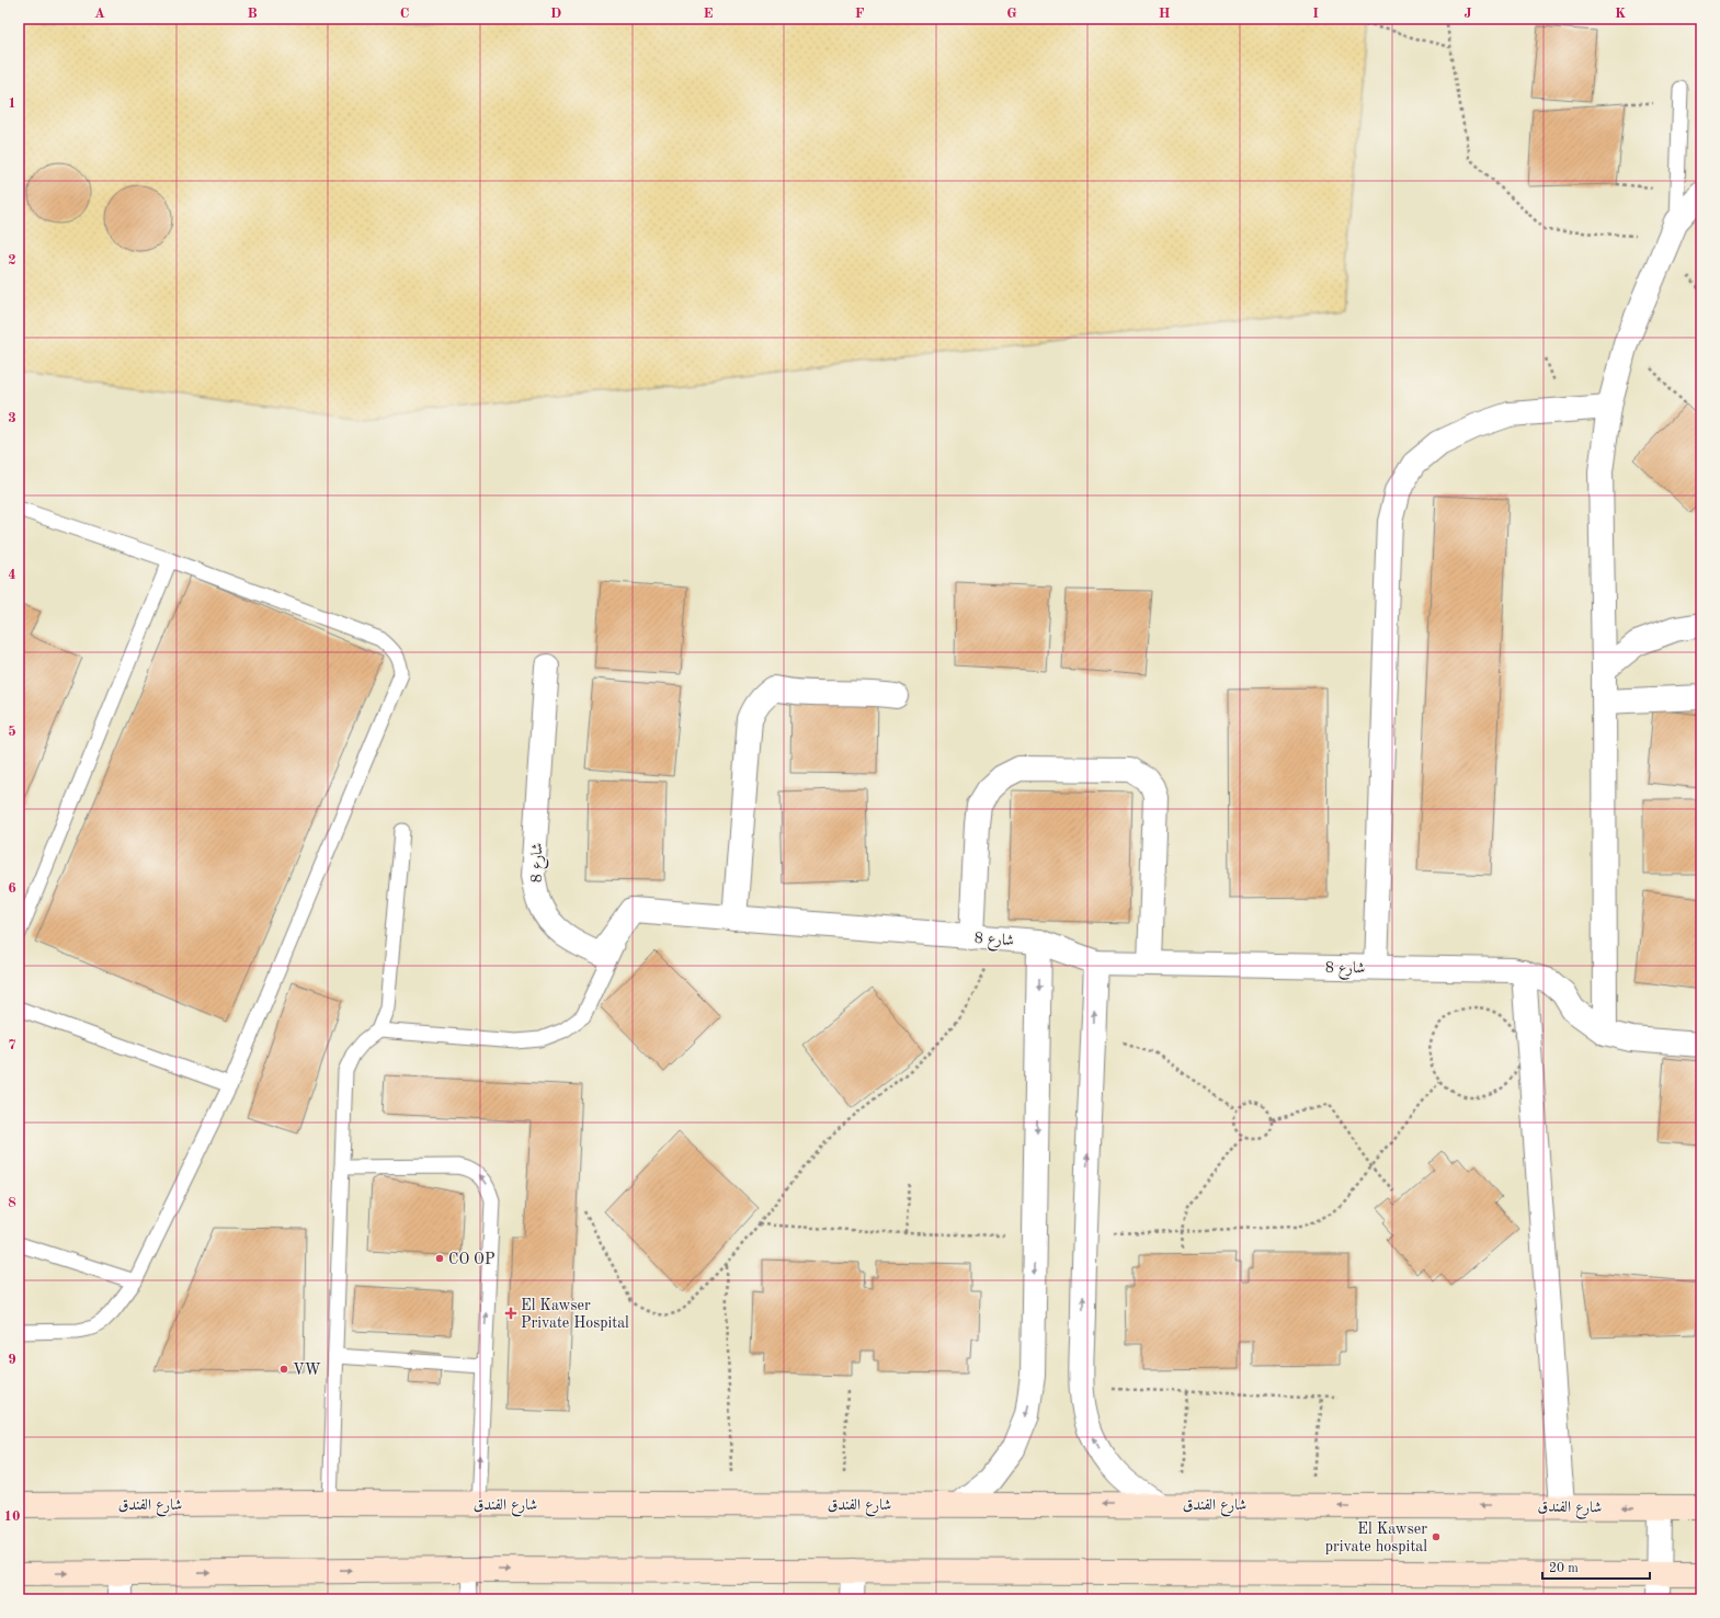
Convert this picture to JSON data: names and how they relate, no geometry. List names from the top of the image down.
{
  "streets": {
    "street": ["شارع 8", "شارع الفندق"]
  },
  "places": {
    "other": ["CO OP", "VW", "El Kawser private hospital"],
    "health": ["El Kawser Private Hospital"]
  },
  "scale_bar": "20 m",
  "grid": {
    "columns": [
      "A",
      "B",
      "C",
      "D",
      "E",
      "F",
      "G",
      "H",
      "I",
      "J",
      "K"
    ],
    "rows": [
      "1",
      "2",
      "3",
      "4",
      "5",
      "6",
      "7",
      "8",
      "9",
      "10"
    ]
  }
}
